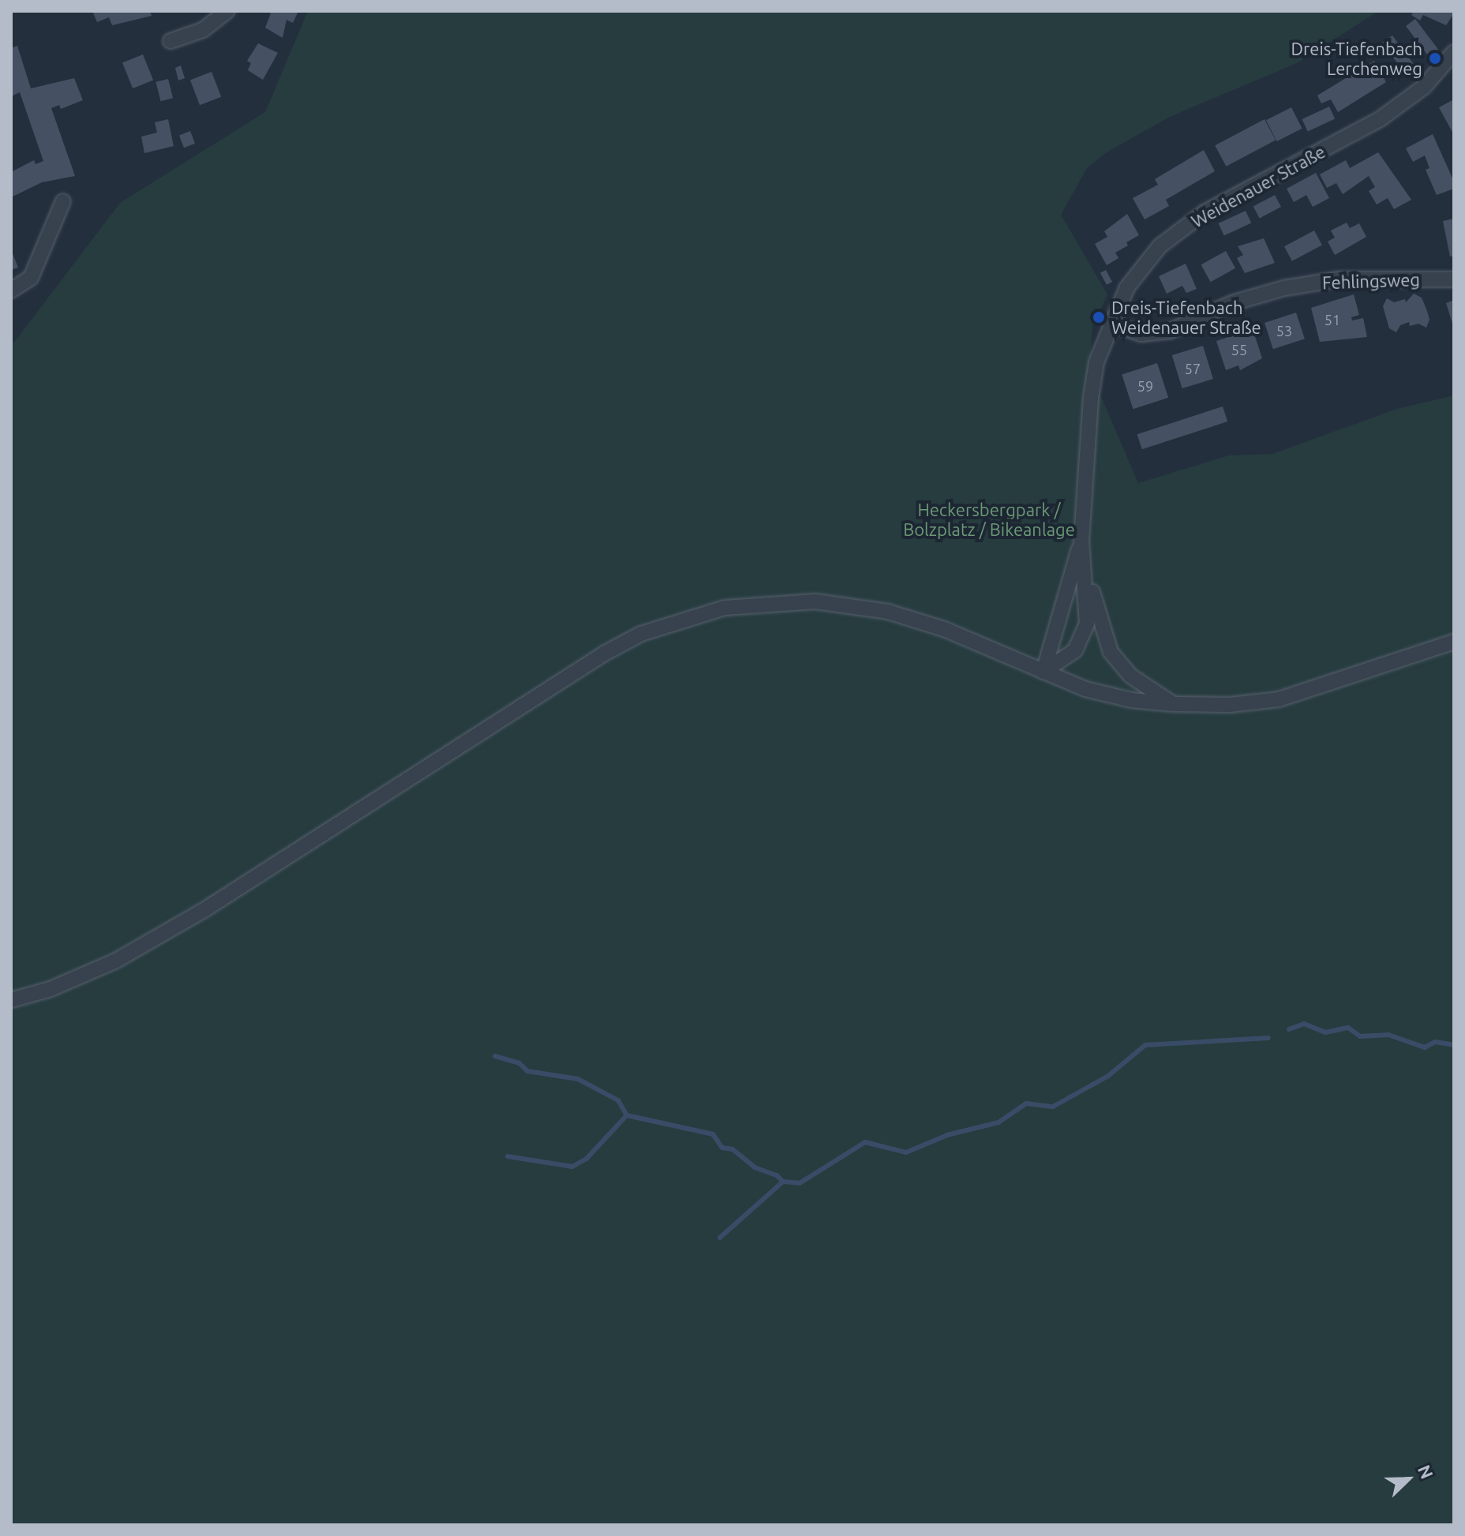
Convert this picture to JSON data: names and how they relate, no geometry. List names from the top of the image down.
{
  "streets": {
    "street": ["Weidenauer Straße", "Fehlingsweg"]
  },
  "crossings": [
    ["Weidenauer Straße", "Fehlingsweg"]
  ],
  "parks": ["Heckersbergpark / Bolzplatz / Bikeanlage"],
  "places": ["Dreis-Tiefenbach Lerchenweg", "Dreis-Tiefenbach Weidenauer Straße"],
  "house_numbers": [
    "51",
    "53",
    "55",
    "57",
    "59"
  ],
  "north": "top right"
}
